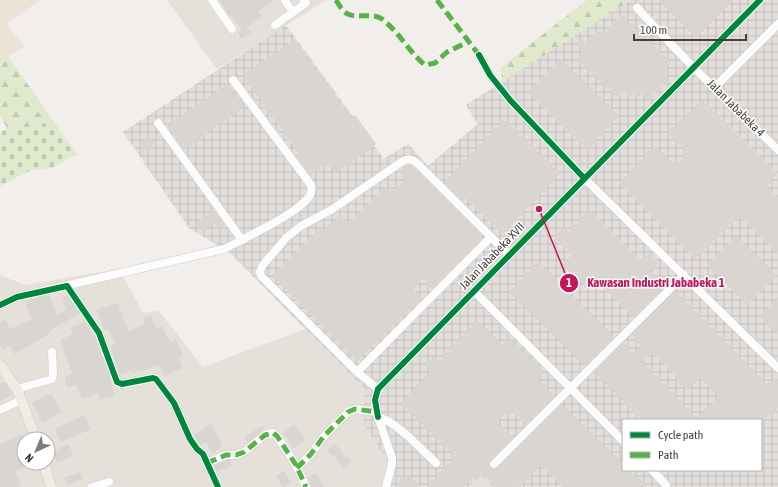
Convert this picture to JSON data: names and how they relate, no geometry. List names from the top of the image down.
{
  "streets": {
    "street": ["Jalan Jababeka 4", "Jalan Jababeka XVII"]
  },
  "crossings": [
    ["Jalan Jababeka 4", "Jalan Jababeka XVII"]
  ],
  "places": ["Kawasan Industri Jababeka 1"],
  "legend": ["Cycle path", "Path"],
  "scale_bar": "100 m",
  "north": "bottom left"
}
